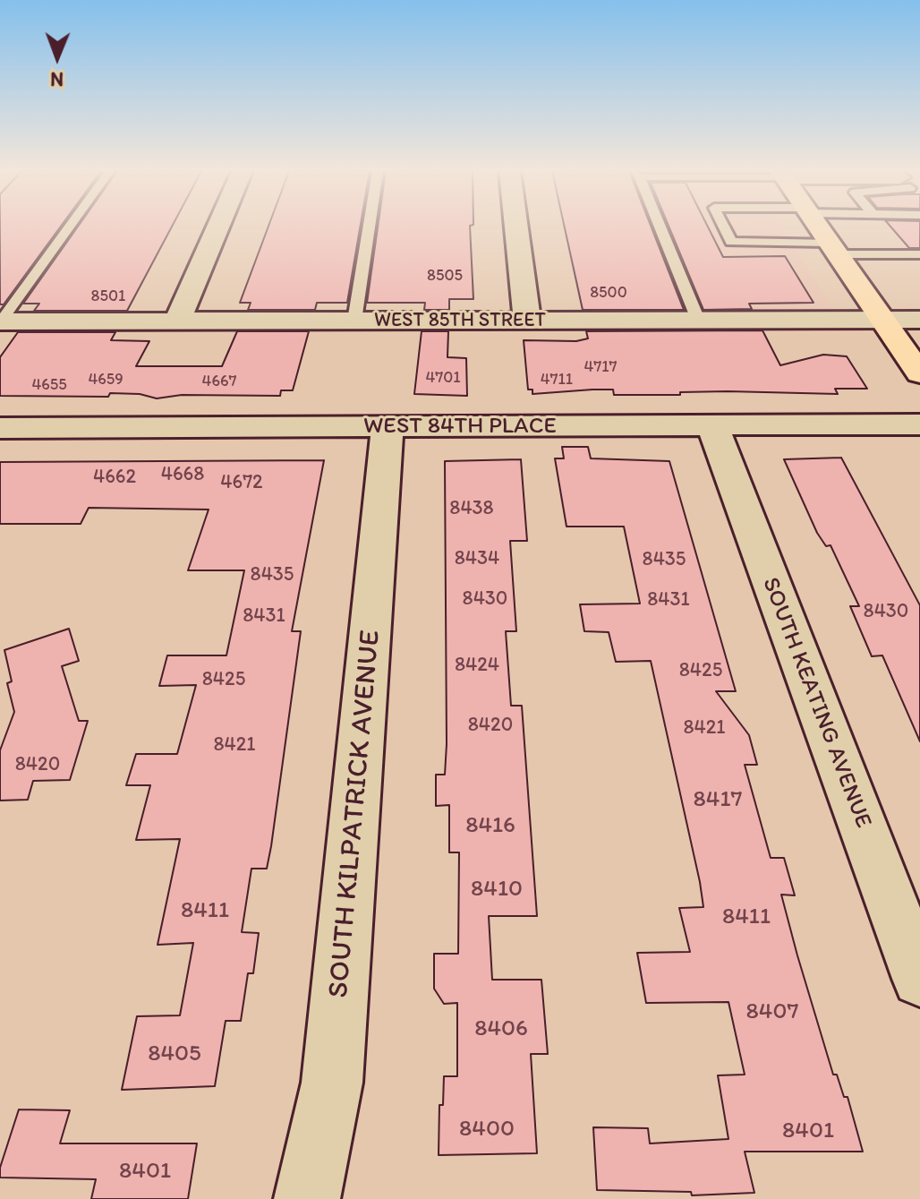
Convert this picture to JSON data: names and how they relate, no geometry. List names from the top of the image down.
{
  "streets": {
    "street": [
      "WEST 85TH STREET",
      "WEST 84TH PLACE",
      "SOUTH KEATING AVENUE",
      "SOUTH KILPATRICK AVENUE"
    ]
  },
  "crossings": [
    ["WEST 84TH PLACE", "SOUTH KEATING AVENUE"],
    ["WEST 84TH PLACE", "SOUTH KILPATRICK AVENUE"]
  ],
  "house_numbers": [
    "8505",
    "8500",
    "8501",
    "4717",
    "4701",
    "4659",
    "4711",
    "4667",
    "4655",
    "4668",
    "4662",
    "4672",
    "8438",
    "8434",
    "8435",
    "8435",
    "8430",
    "8431",
    "8430",
    "8431",
    "8424",
    "8425",
    "8425",
    "8420",
    "8421",
    "8421",
    "8420",
    "8417",
    "8416",
    "8410",
    "8411",
    "8411",
    "8407",
    "8406",
    "8405",
    "8400",
    "8401",
    "8401"
  ],
  "north": "bottom"
}
